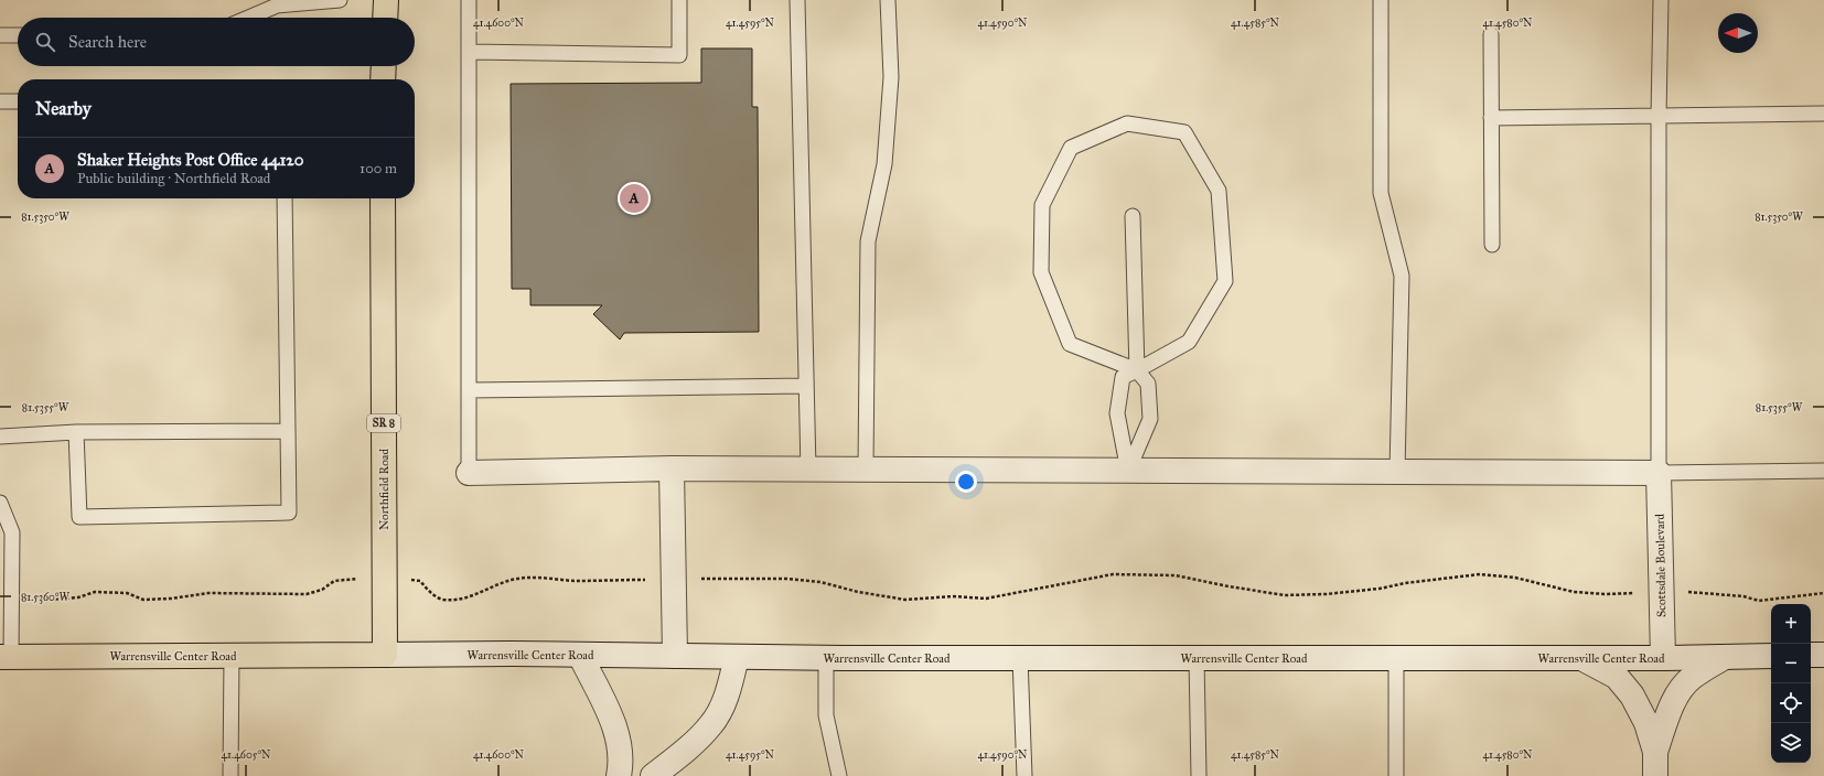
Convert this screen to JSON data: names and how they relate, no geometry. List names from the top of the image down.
{
  "streets": {
    "main road": ["SR 8", "Northfield Road", "Warrensville Center Road"],
    "street": ["Scottsdale Boulevard"]
  },
  "crossings": [
    ["Northfield Road", "Warrensville Center Road"],
    ["Scottsdale Boulevard", "Warrensville Center Road"]
  ],
  "north": "left",
  "page": {
    "search": "Search here",
    "heading": "Nearby",
    "list": [
      {
        "mark": "A",
        "name": "Shaker Heights Post Office 44120",
        "note": "Public building · Northfield Road",
        "value": "100 m"
      }
    ],
    "pins": "A",
    "map_buttons": ["+", "−"]
  },
  "coordinates": [
    "41.4600°N",
    "41.4595°N",
    "41.4590°N",
    "41.4585°N",
    "41.4580°N",
    "81.5350°W",
    "81.5355°W",
    "81.5360°W",
    "41.4605°N"
  ]
}
